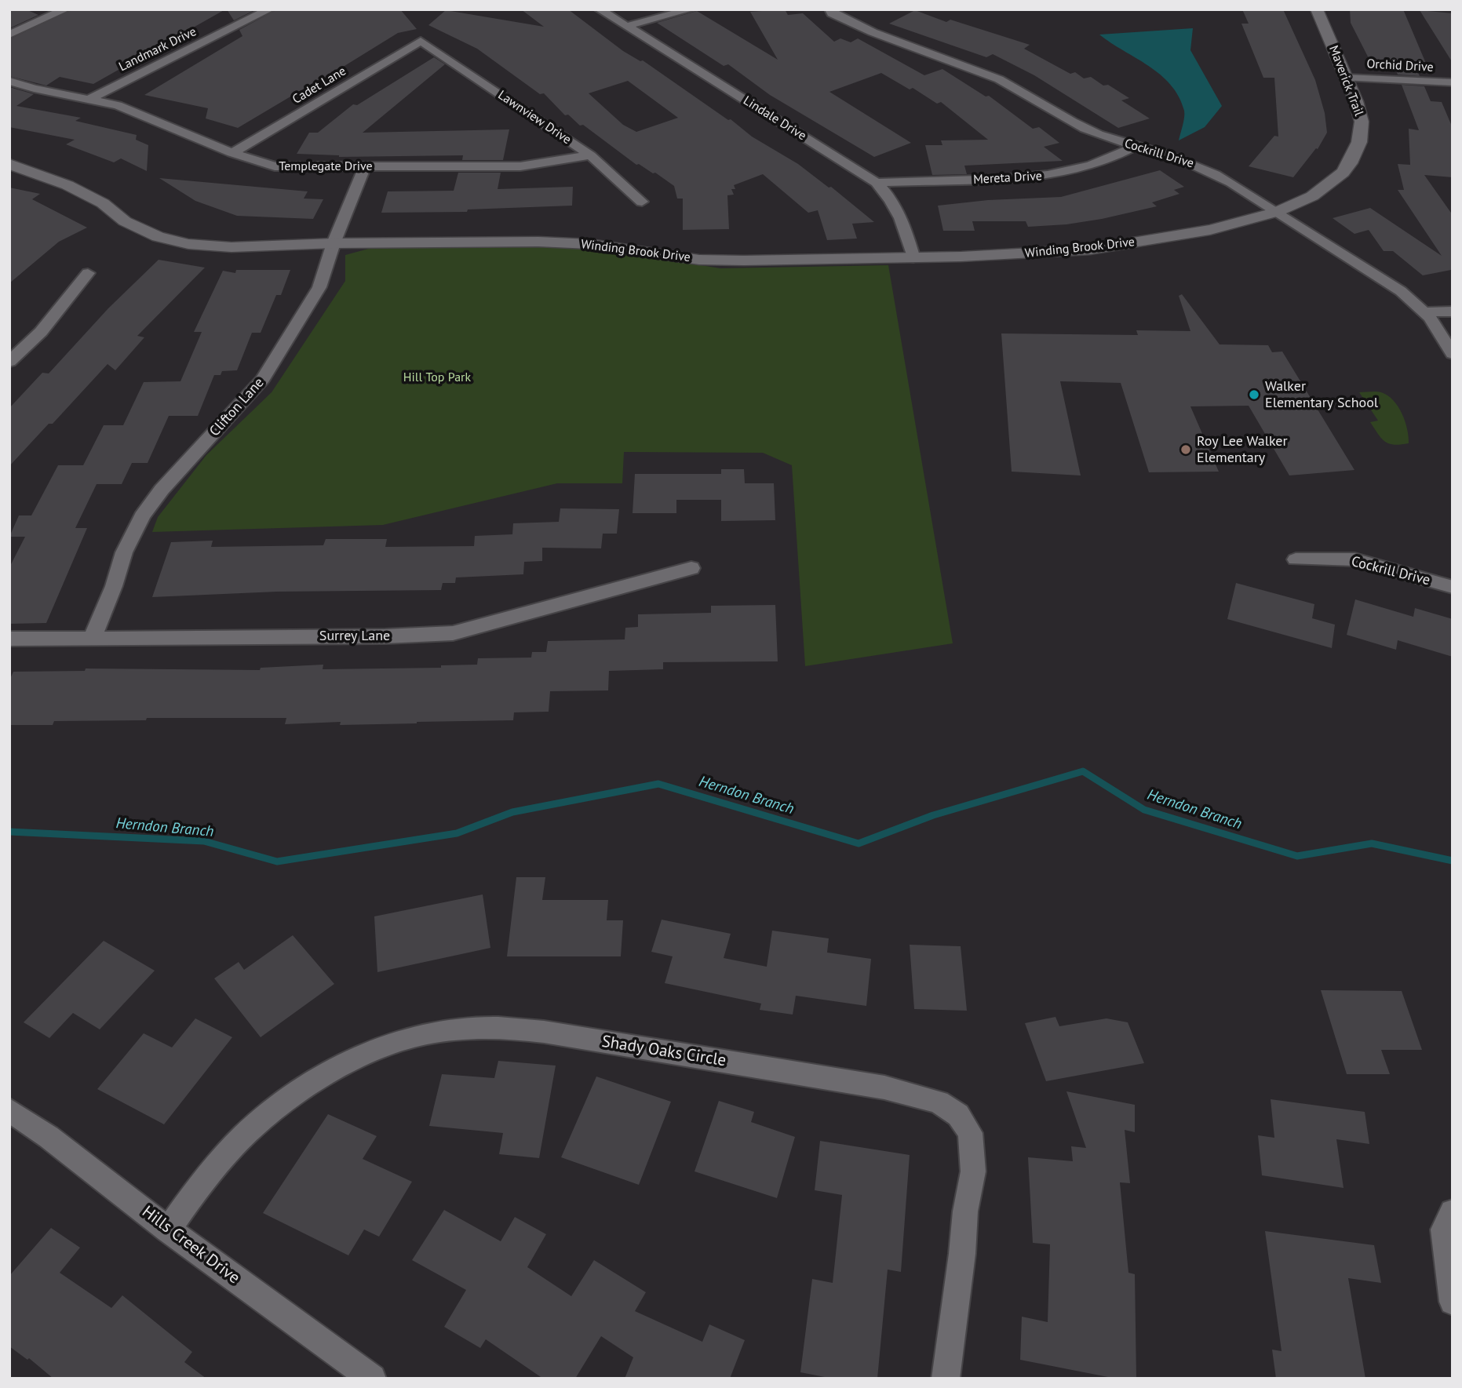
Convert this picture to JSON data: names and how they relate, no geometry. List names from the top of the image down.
{
  "streets": {
    "street": [
      "Landmark Drive",
      "Orchid Drive",
      "Maverick Trail",
      "Cadet Lane",
      "Lawnview Drive",
      "Lindale Drive",
      "Cockrill Drive",
      "Templegate Drive",
      "Mereta Drive",
      "Winding Brook Drive",
      "Clifton Lane",
      "Surrey Lane",
      "Shady Oaks Circle",
      "Hills Creek Drive"
    ]
  },
  "crossings": [
    ["Landmark Drive", "Templegate Drive"],
    ["Orchid Drive", "Maverick Trail"],
    ["Maverick Trail", "Cockrill Drive"],
    ["Maverick Trail", "Winding Brook Drive"],
    ["Cadet Lane", "Lawnview Drive"],
    ["Cadet Lane", "Templegate Drive"],
    ["Lawnview Drive", "Templegate Drive"],
    ["Lindale Drive", "Mereta Drive"],
    ["Lindale Drive", "Winding Brook Drive"],
    ["Cockrill Drive", "Mereta Drive"],
    ["Cockrill Drive", "Winding Brook Drive"],
    ["Templegate Drive", "Clifton Lane"],
    ["Winding Brook Drive", "Clifton Lane"],
    ["Clifton Lane", "Surrey Lane"],
    ["Shady Oaks Circle", "Hills Creek Drive"]
  ],
  "water": ["Herndon Branch"],
  "parks": ["Hill Top Park"],
  "places": ["Walker Elementary School", "Roy Lee Walker Elementary"]
}
